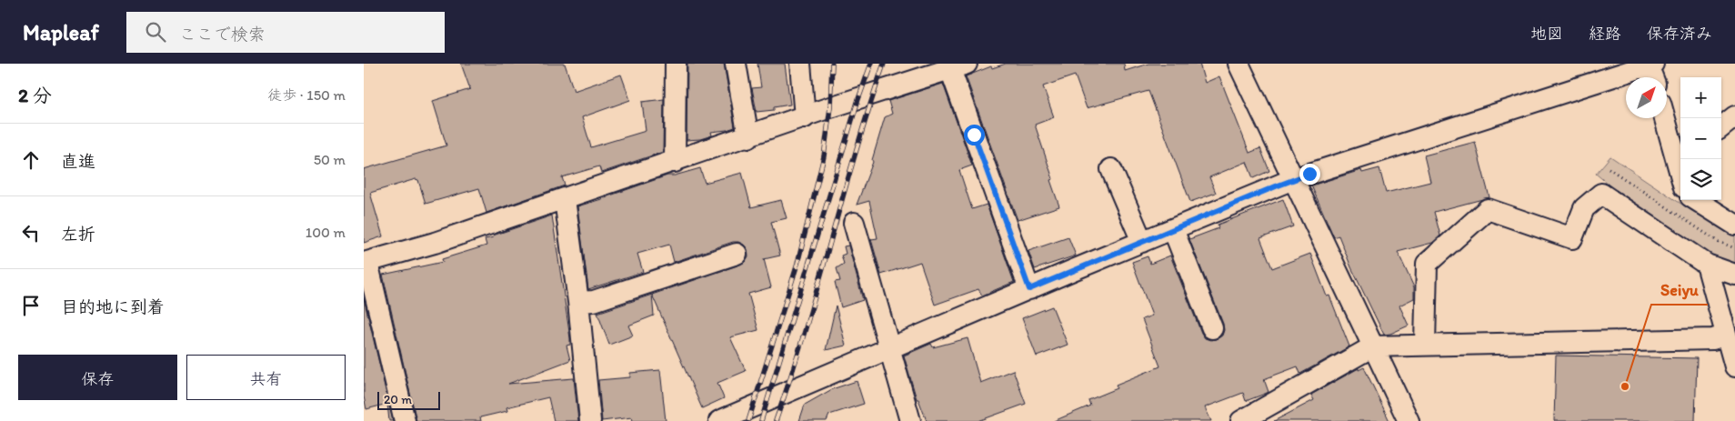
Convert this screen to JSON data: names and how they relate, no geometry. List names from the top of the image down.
{
  "places": ["Seiyu"],
  "scale_bar": "20 m",
  "north": "top right",
  "page": {
    "header": "Mapleaf",
    "search": "ここで検索",
    "nav": ["地図", "経路", "保存済み"],
    "heading": ["2 分", "徒歩 · 150 m"],
    "map_buttons": ["+", "−"],
    "list": [
      ["直進", "50 m"],
      ["左折", "100 m"],
      "目的地に到着"
    ],
    "buttons": ["保存", "共有"],
    "scale": "20 m"
  }
}
